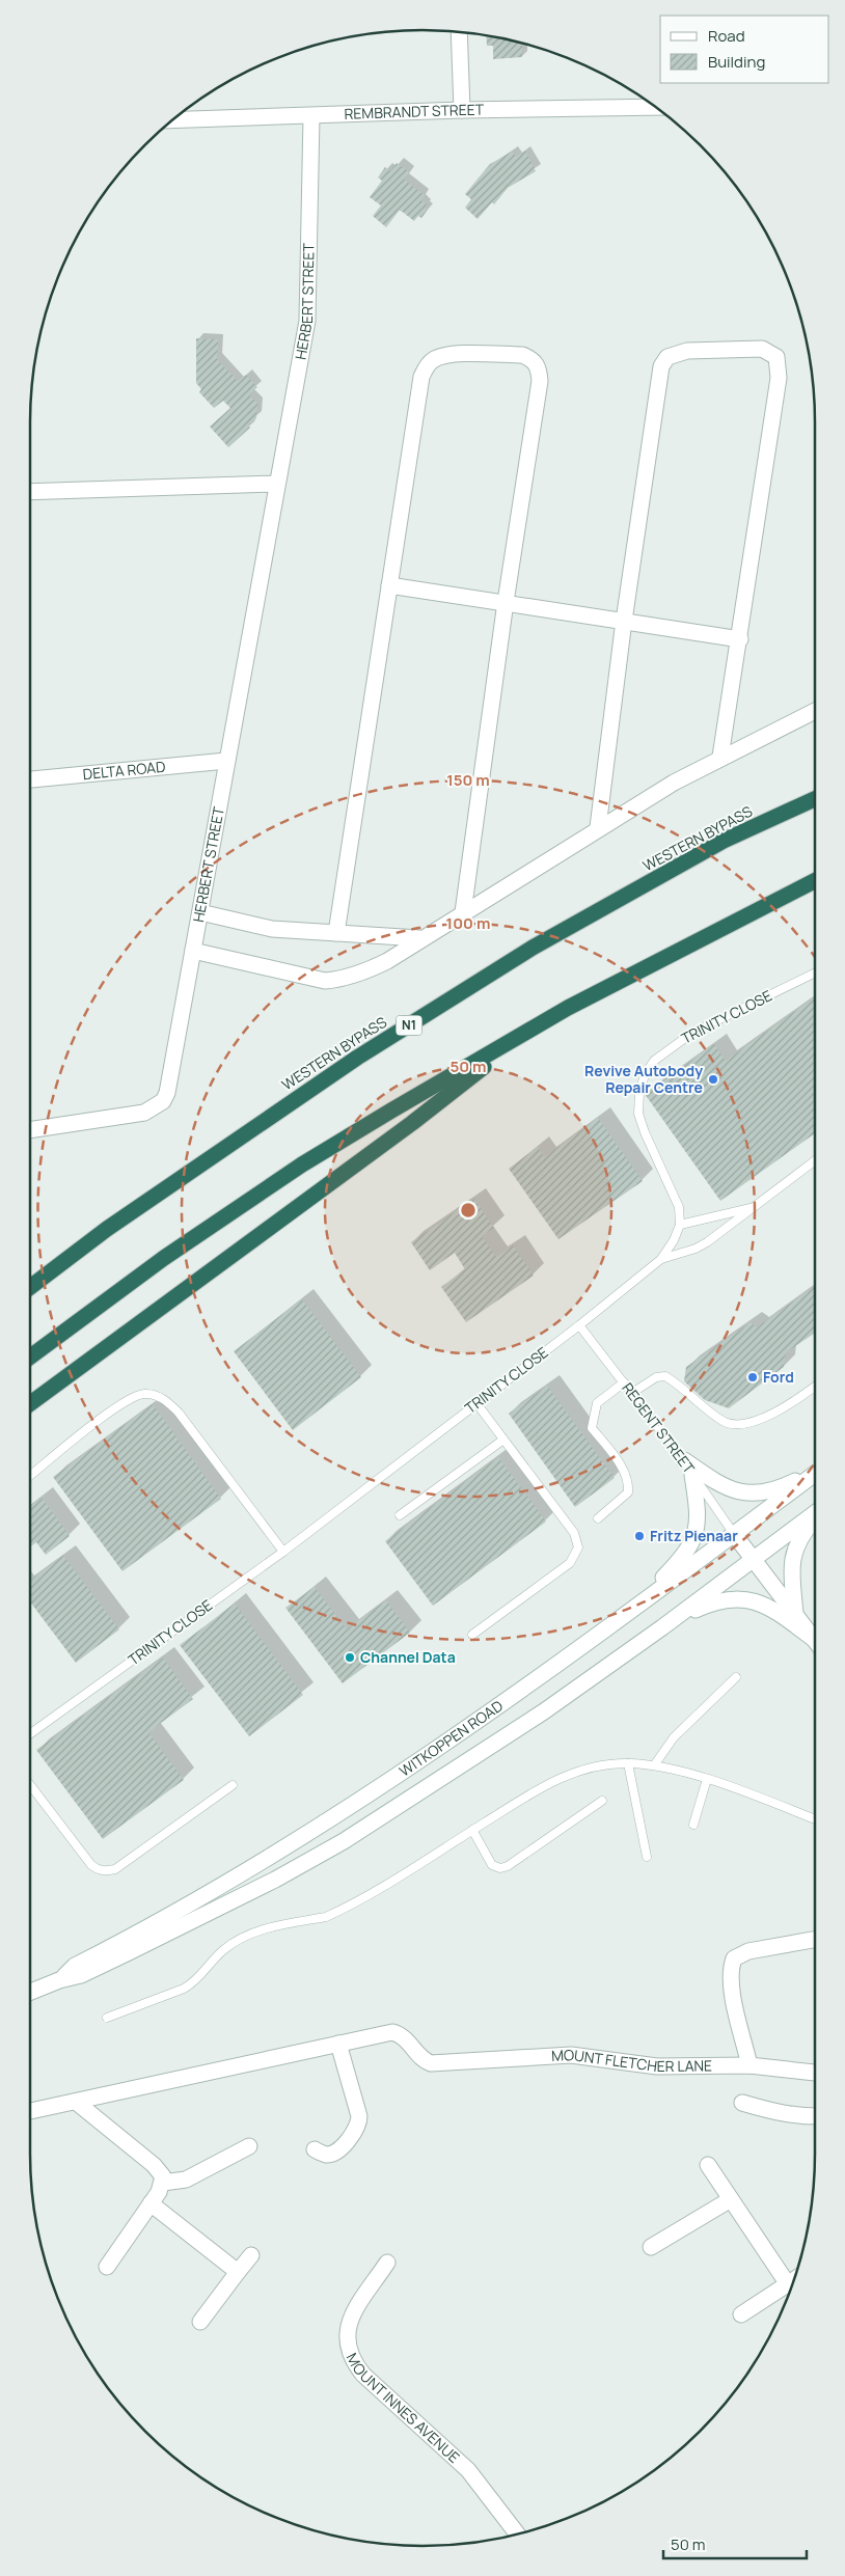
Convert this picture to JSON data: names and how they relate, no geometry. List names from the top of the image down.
{
  "streets": {
    "highway": ["WESTERN BYPASS", "N1"],
    "street": [
      "REMBRANDT STREET",
      "HERBERT STREET",
      "DELTA ROAD",
      "WITKOPPEN ROAD",
      "MOUNT FLETCHER LANE",
      "MOUNT INNES AVENUE"
    ],
    "lane": ["TRINITY CLOSE", "REGENT STREET"]
  },
  "crossings": [
    ["REMBRANDT STREET", "HERBERT STREET"],
    ["HERBERT STREET", "DELTA ROAD"],
    ["TRINITY CLOSE", "REGENT STREET"],
    ["REGENT STREET", "WITKOPPEN ROAD"]
  ],
  "places": [
    "Revive Autobody Repair Centre",
    "Ford",
    "Fritz Pienaar",
    "Channel Data"
  ],
  "legend": ["Road", "Building"],
  "scale_bar": "50 m",
  "rings": ["150 m", "100 m", "50 m"]
}
